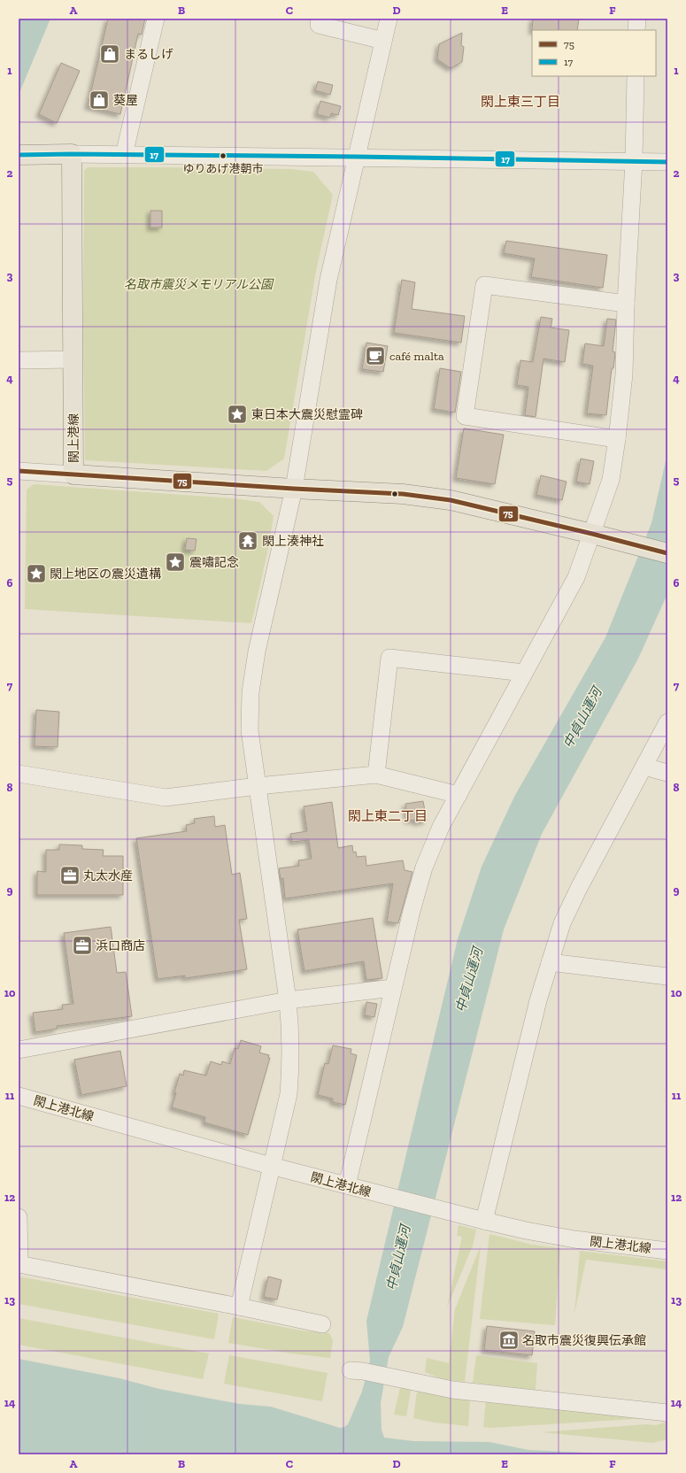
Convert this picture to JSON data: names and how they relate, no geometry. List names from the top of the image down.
{
  "streets": {
    "main road": ["閖上港線"],
    "street": ["閖上港北線"]
  },
  "districts": ["閖上東三丁目", "閖上東二丁目"],
  "water": ["中貞山運河"],
  "parks": ["名取市震災メモリアル公園"],
  "places": {
    "shop": ["まるしげ", "葵屋"],
    "other": ["ゆりあげ港朝市"],
    "cafe": ["café malta"],
    "place": ["東日本大震災慰霊碑", "震嘯記念", "閖上地区の震災遺構"],
    "temple": ["閖上湊神社"],
    "office": ["丸太水産", "浜口商店"],
    "museum": ["名取市震災復興伝承館"]
  },
  "lines": ["transit line 17", "transit line 75"],
  "legend": ["75", "17"],
  "grid": {
    "columns": [
      "A",
      "B",
      "C",
      "D",
      "E",
      "F"
    ],
    "rows": [
      "1",
      "2",
      "3",
      "4",
      "5",
      "6",
      "7",
      "8",
      "9",
      "10",
      "11",
      "12",
      "13",
      "14"
    ]
  }
}
